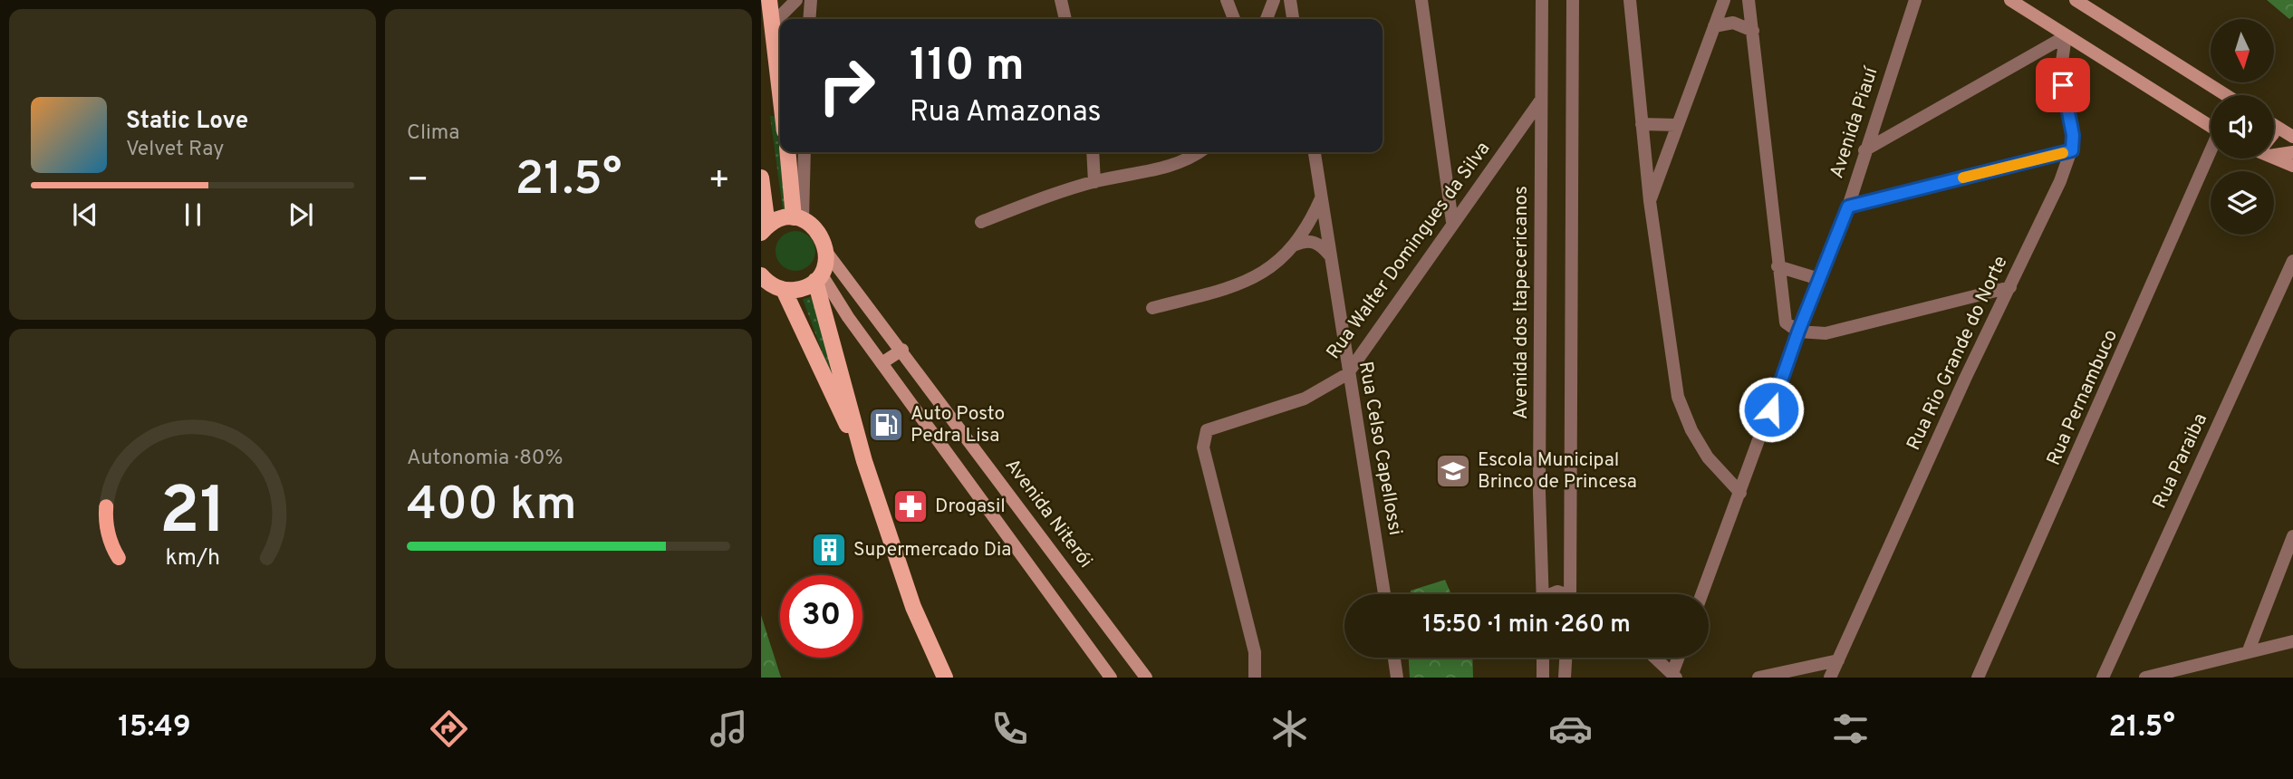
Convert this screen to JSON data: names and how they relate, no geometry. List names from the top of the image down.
{
  "streets": {
    "main road": ["Avenida Niterói"],
    "street": [
      "Avenida Piauí",
      "Rua Walter Domingues da Silva",
      "Avenida dos Itapecericanos",
      "Rua Rio Grande do Norte",
      "Rua Pernambuco",
      "Rua Celso Capellossi",
      "Rua Paraiba"
    ]
  },
  "crossings": [
    ["Rua Walter Domingues da Silva", "Avenida dos Itapecericanos"],
    ["Rua Walter Domingues da Silva", "Rua Celso Capellossi"]
  ],
  "places": {
    "fuel station": ["Auto Posto Pedra Lisa"],
    "school or university": ["Escola Municipal Brinco de Princesa"],
    "pharmacy": ["Drogasil"],
    "building": ["Supermercado Dia"]
  },
  "north": "bottom",
  "page": {
    "tile": [
      "Clima",
      ["Autonomia · 80%", "400 km"]
    ],
    "turn": ["110 m", "Rua Amazonas"],
    "song": ["Static Love", "Velvet Ray"],
    "heat": ["−", "21.5°", "+"],
    "limit": "30",
    "trip": "15:50 · 1 min · 260 m",
    "tabs": ["15:49", "21.5°"],
    "gauge": ["21", "km/h"]
  }
}
